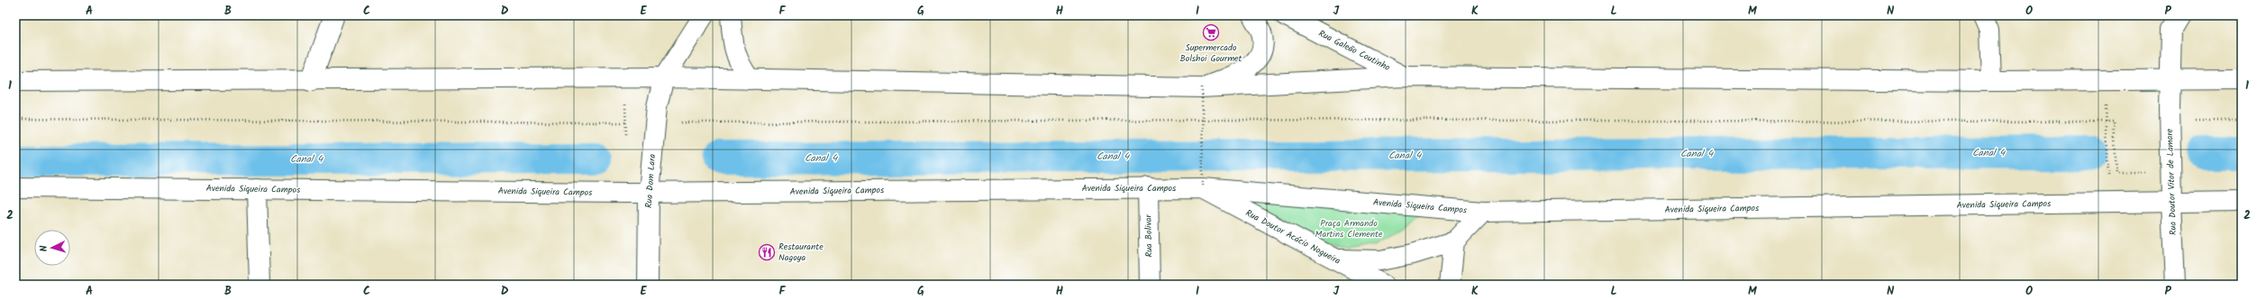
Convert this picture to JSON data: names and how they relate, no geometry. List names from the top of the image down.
{
  "streets": {
    "main road": [
      "Rua Galeão Coutinho",
      "Rua Dom Lara",
      "Rua Doutor Vitor de Lamare",
      "Avenida Siqueira Campos",
      "Rua Bolivar",
      "Rua Doutor Acácio Nogueira"
    ]
  },
  "crossings": [
    ["Rua Dom Lara", "Avenida Siqueira Campos"],
    ["Rua Doutor Vitor de Lamare", "Avenida Siqueira Campos"],
    ["Avenida Siqueira Campos", "Rua Bolivar"],
    ["Avenida Siqueira Campos", "Rua Doutor Acácio Nogueira"]
  ],
  "water": ["Canal 4"],
  "parks": ["Praça Armando Martins Clemente"],
  "places": {
    "supermarket": ["Supermercado Bolshoi Gourmet"],
    "restaurant": ["Restaurante Nagoya"]
  },
  "north": "left",
  "grid": {
    "columns": [
      "A",
      "B",
      "C",
      "D",
      "E",
      "F",
      "G",
      "H",
      "I",
      "J",
      "K",
      "L",
      "M",
      "N",
      "O",
      "P"
    ],
    "rows": ["1", "2"]
  }
}
